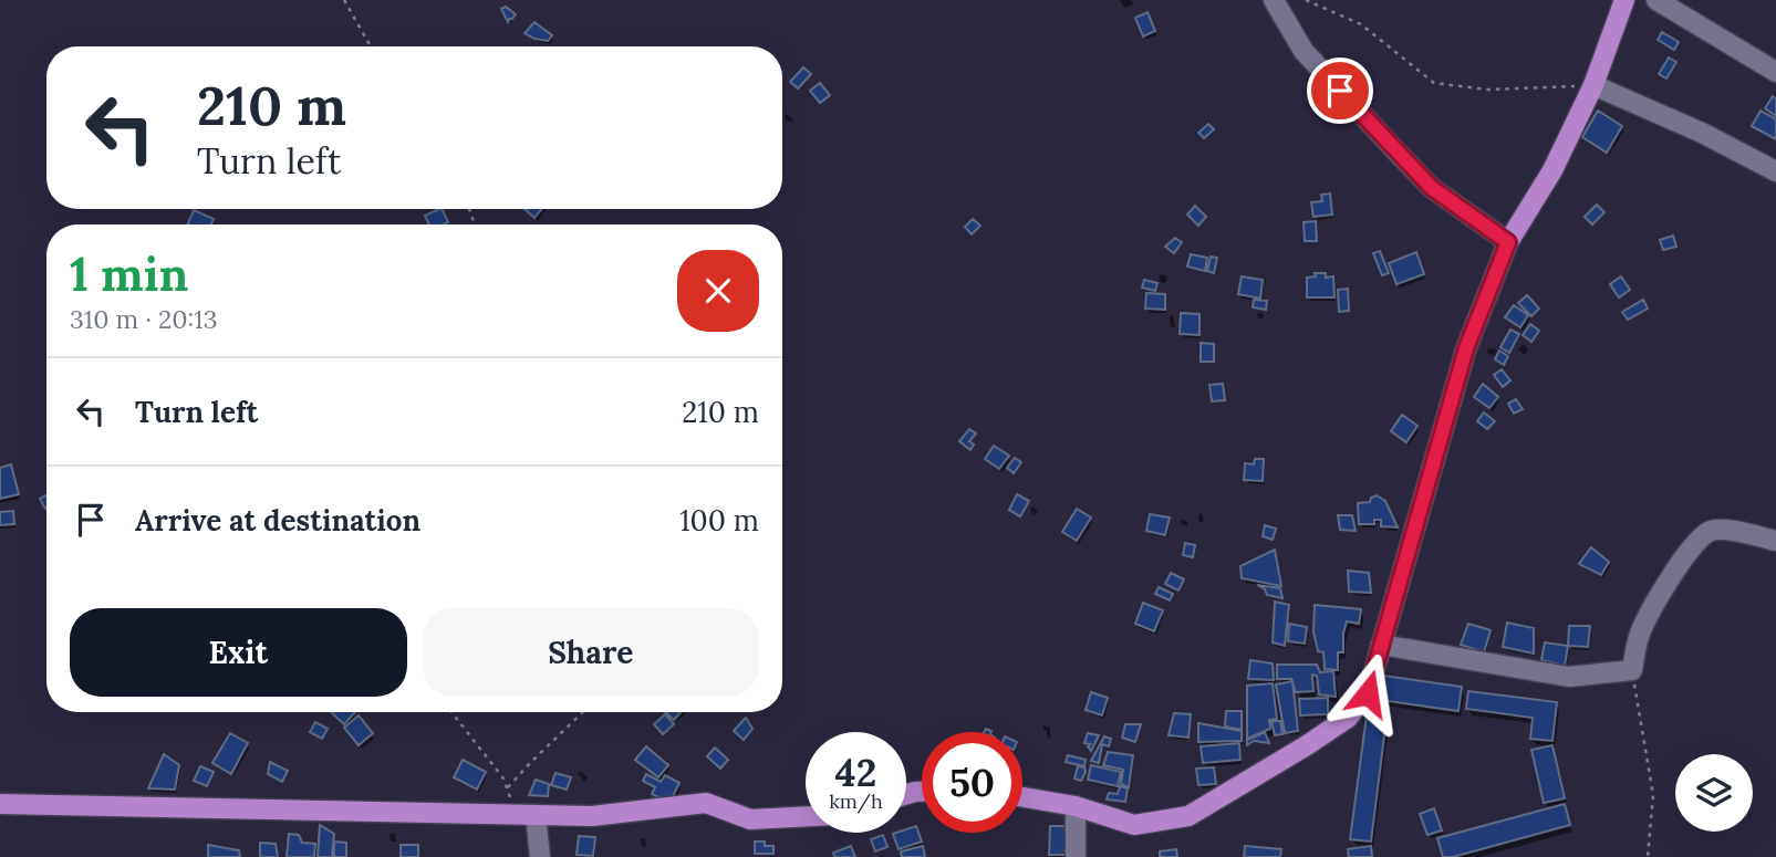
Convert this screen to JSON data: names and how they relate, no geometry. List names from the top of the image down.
{
  "page": {
    "turn": ["210 m", "Turn left"],
    "heading": ["1 min", "310 m · 20:13"],
    "list": [
      {
        "name": "Turn left",
        "value": "210 m"
      },
      {
        "name": "Arrive at destination",
        "value": "100 m"
      }
    ],
    "buttons": ["Exit", "Share"],
    "speed": "42 km/h",
    "limit": "50"
  }
}
